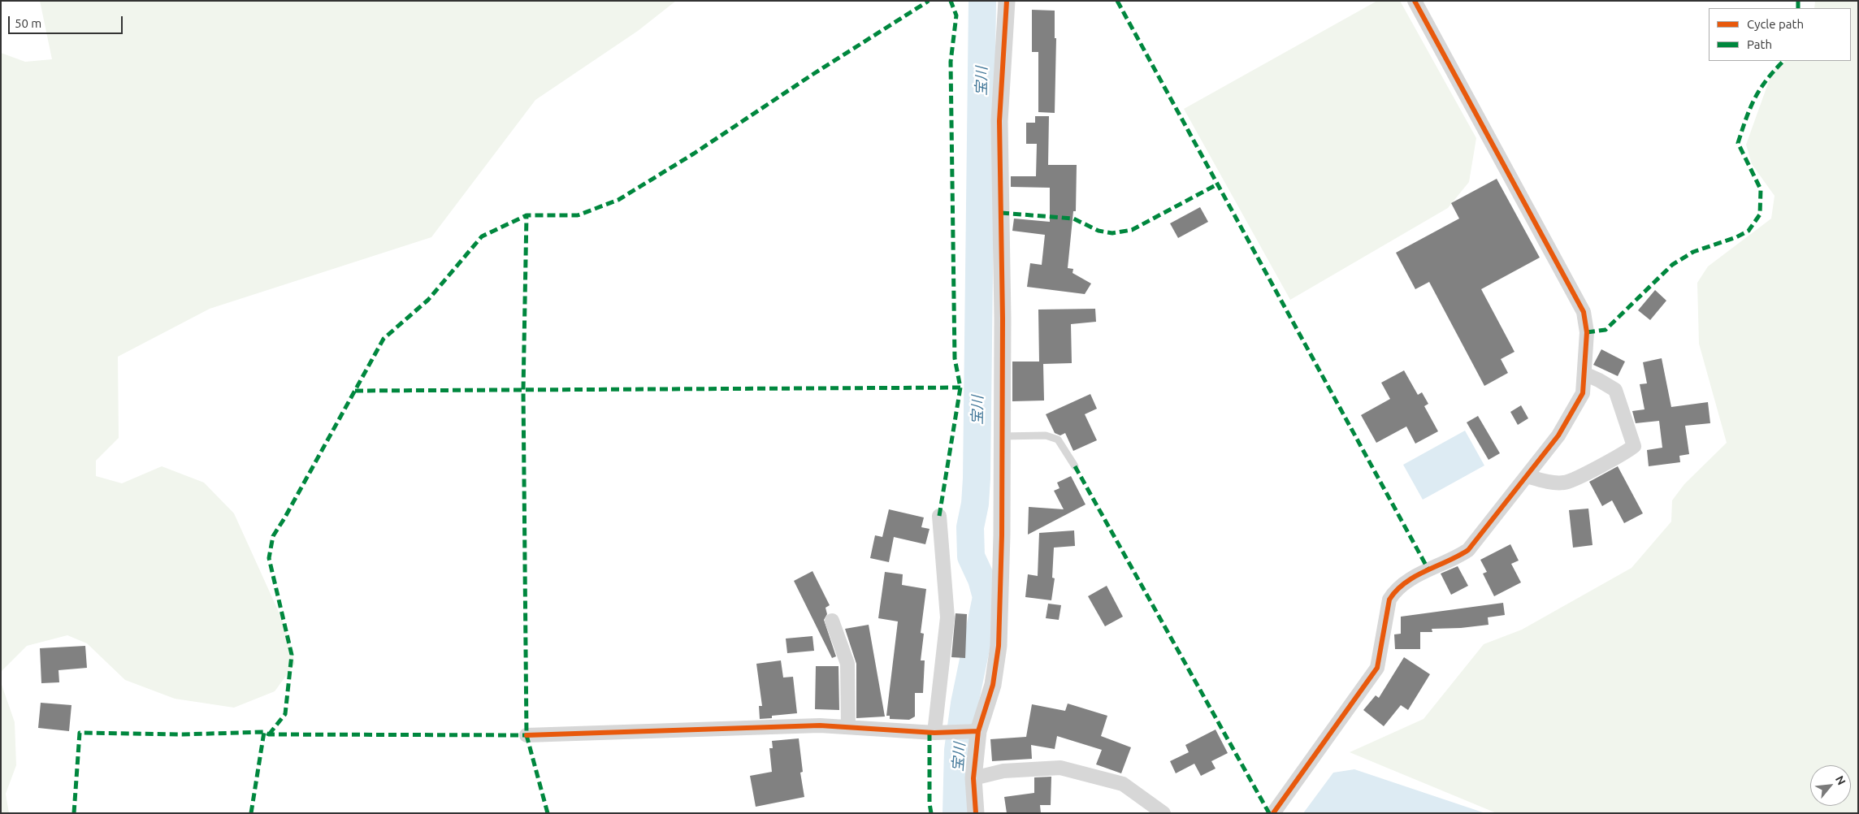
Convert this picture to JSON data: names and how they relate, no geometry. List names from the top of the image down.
{
  "water": ["宝川"],
  "legend": ["Cycle path", "Path"],
  "scale_bar": "50 m",
  "north": "top right"
}
